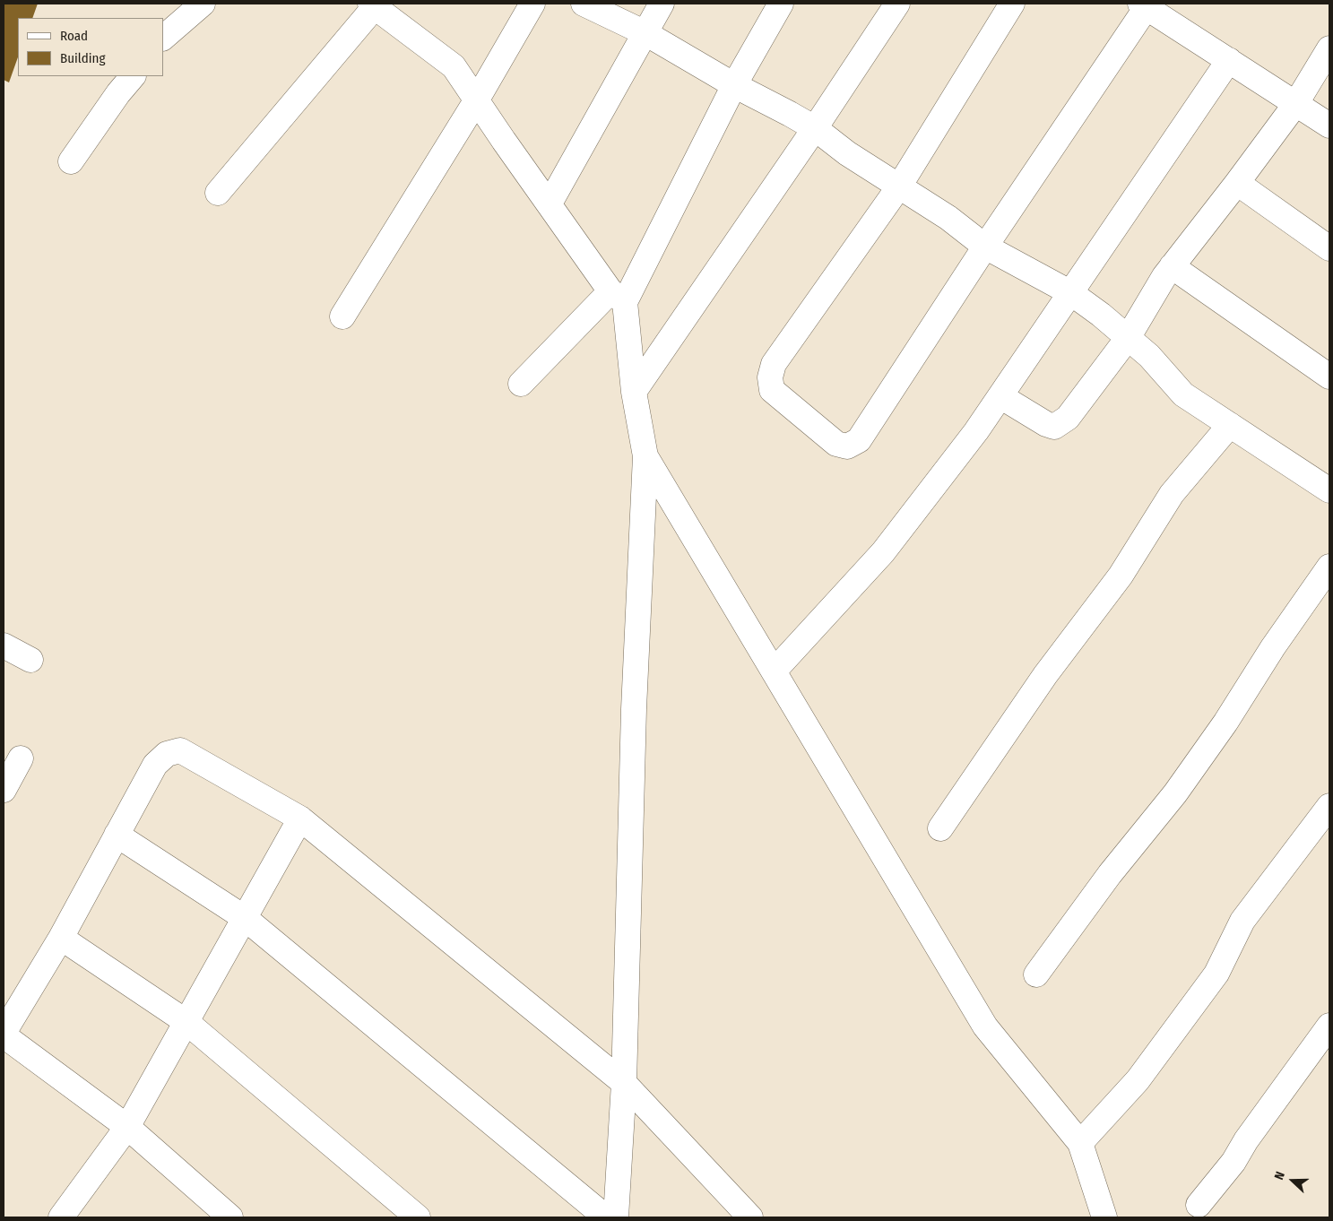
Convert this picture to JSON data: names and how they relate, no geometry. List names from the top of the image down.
{
  "legend": ["Road", "Building"],
  "north": "left"
}
